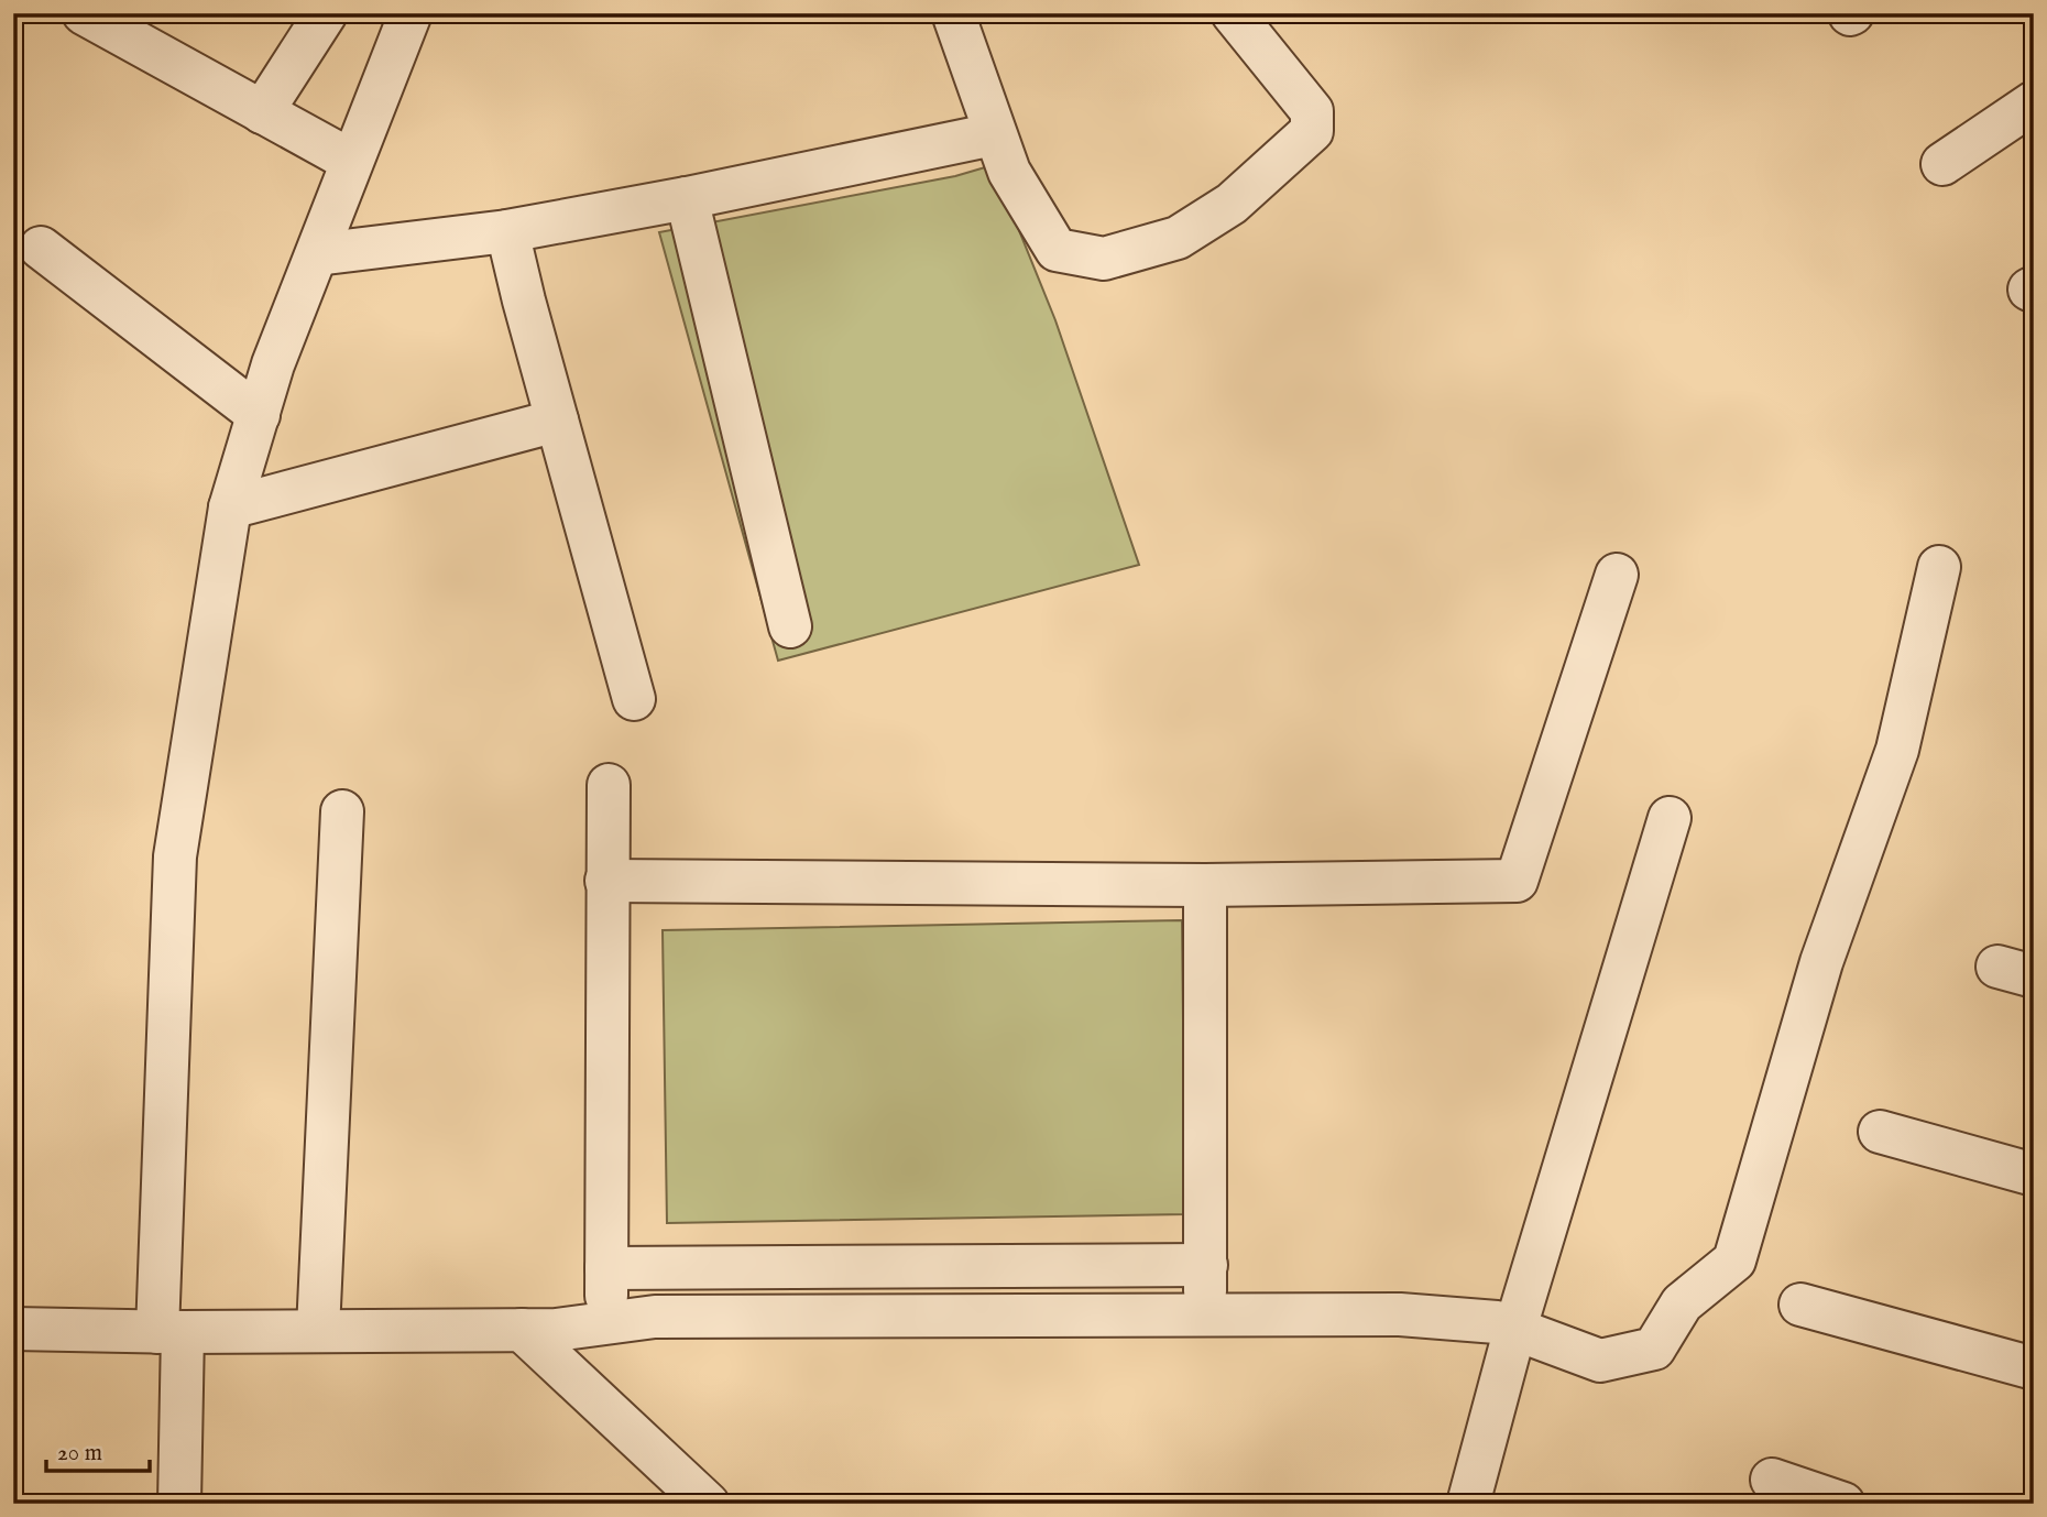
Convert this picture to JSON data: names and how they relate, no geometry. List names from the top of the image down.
{
  "scale_bar": "20 m"
}
